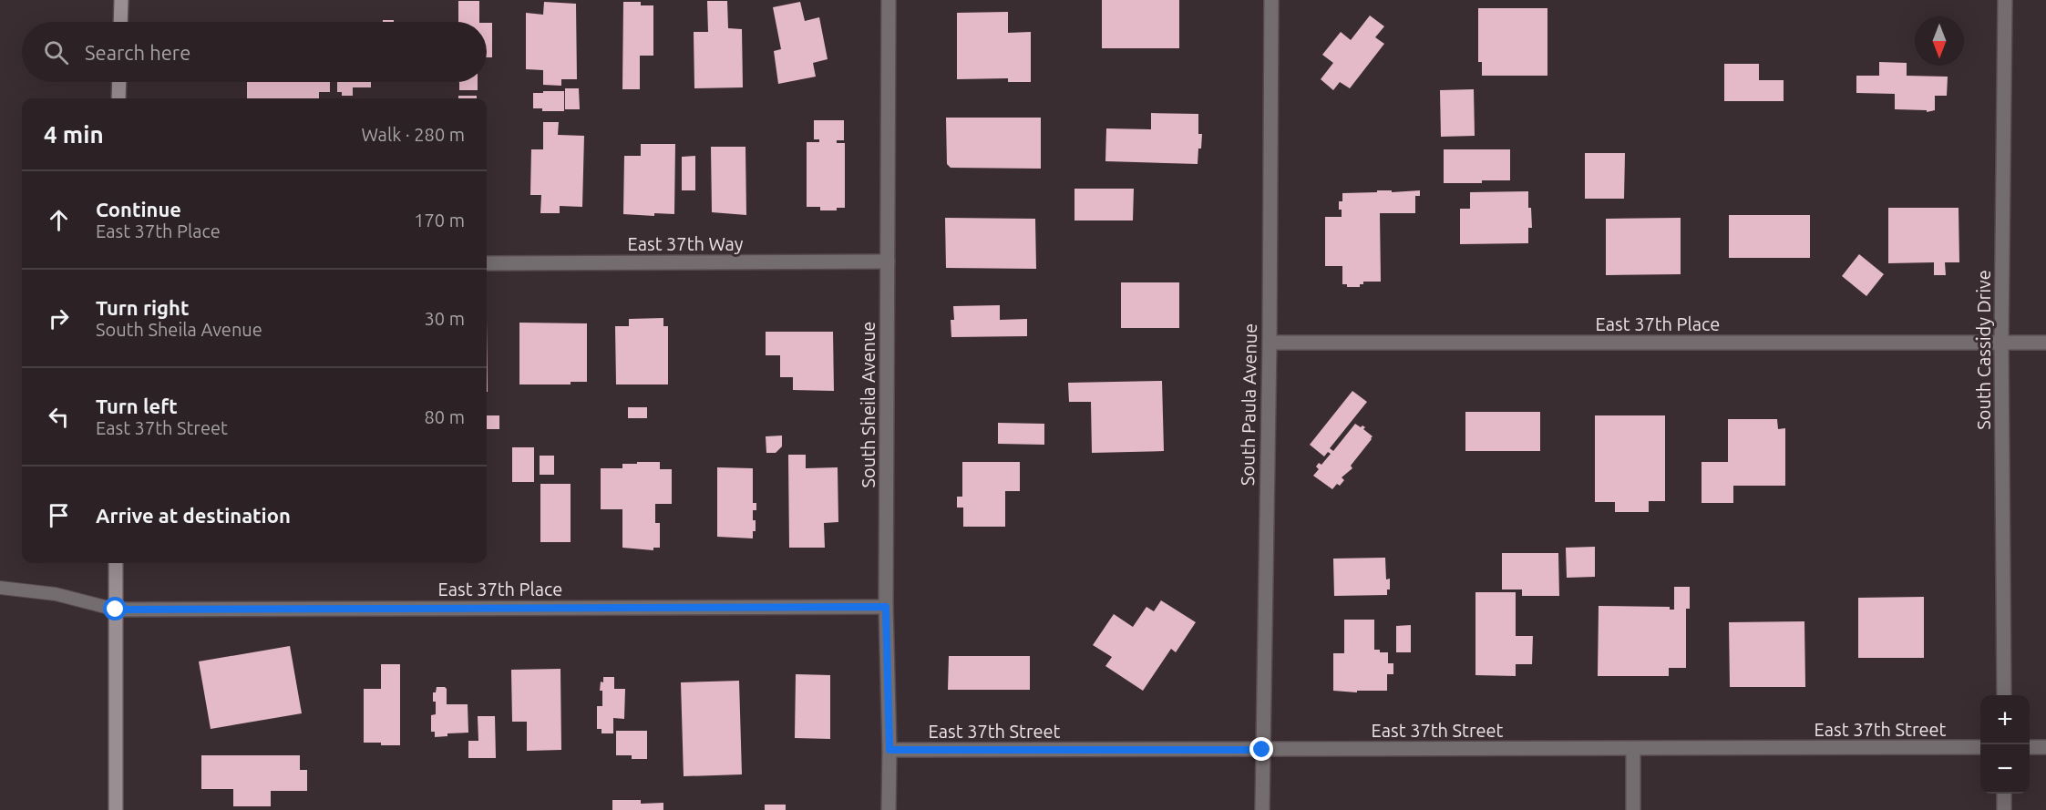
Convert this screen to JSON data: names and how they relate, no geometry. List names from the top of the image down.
{
  "streets": {
    "street": [
      "East 37th Way",
      "East 37th Place",
      "South Cassidy Drive",
      "South Sheila Avenue",
      "South Paula Avenue",
      "East 37th Street"
    ]
  },
  "crossings": [
    ["East 37th Way", "South Sheila Avenue"],
    ["East 37th Place", "South Cassidy Drive"],
    ["East 37th Place", "South Sheila Avenue"],
    ["East 37th Place", "South Paula Avenue"],
    ["South Sheila Avenue", "East 37th Street"],
    ["South Paula Avenue", "East 37th Street"]
  ],
  "north": "bottom",
  "page": {
    "search": "Search here",
    "heading": ["4 min", "Walk · 280 m"],
    "list": [
      ["Continue", "East 37th Place", "170 m"],
      ["Turn right", "South Sheila Avenue", "30 m"],
      ["Turn left", "East 37th Street", "80 m"],
      "Arrive at destination"
    ],
    "map_buttons": ["+", "−"]
  }
}
